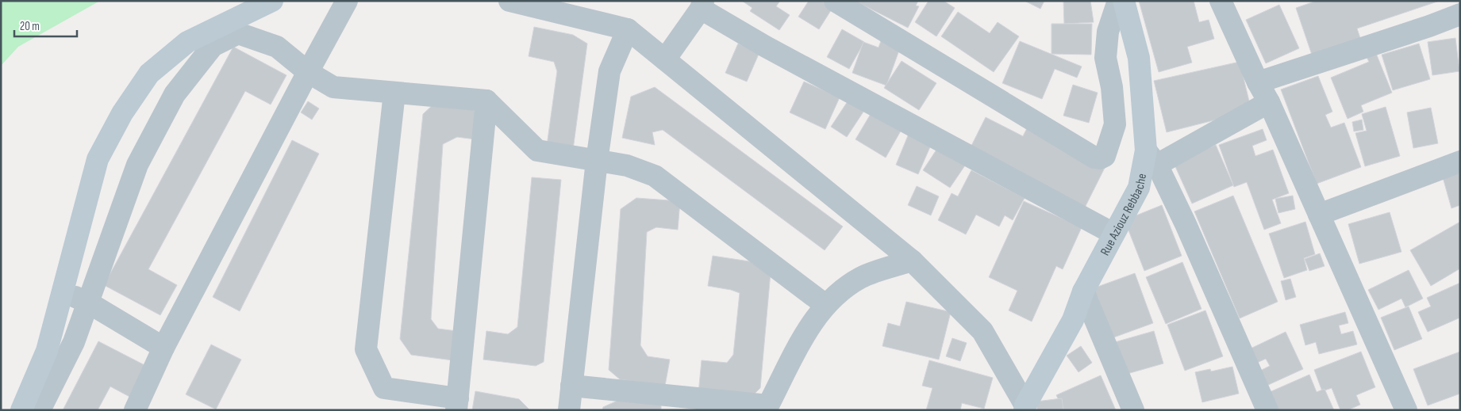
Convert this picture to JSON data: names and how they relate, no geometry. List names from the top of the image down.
{
  "streets": {
    "main road": ["Rue Aziouz Rebbache"]
  },
  "scale_bar": "20 m"
}
